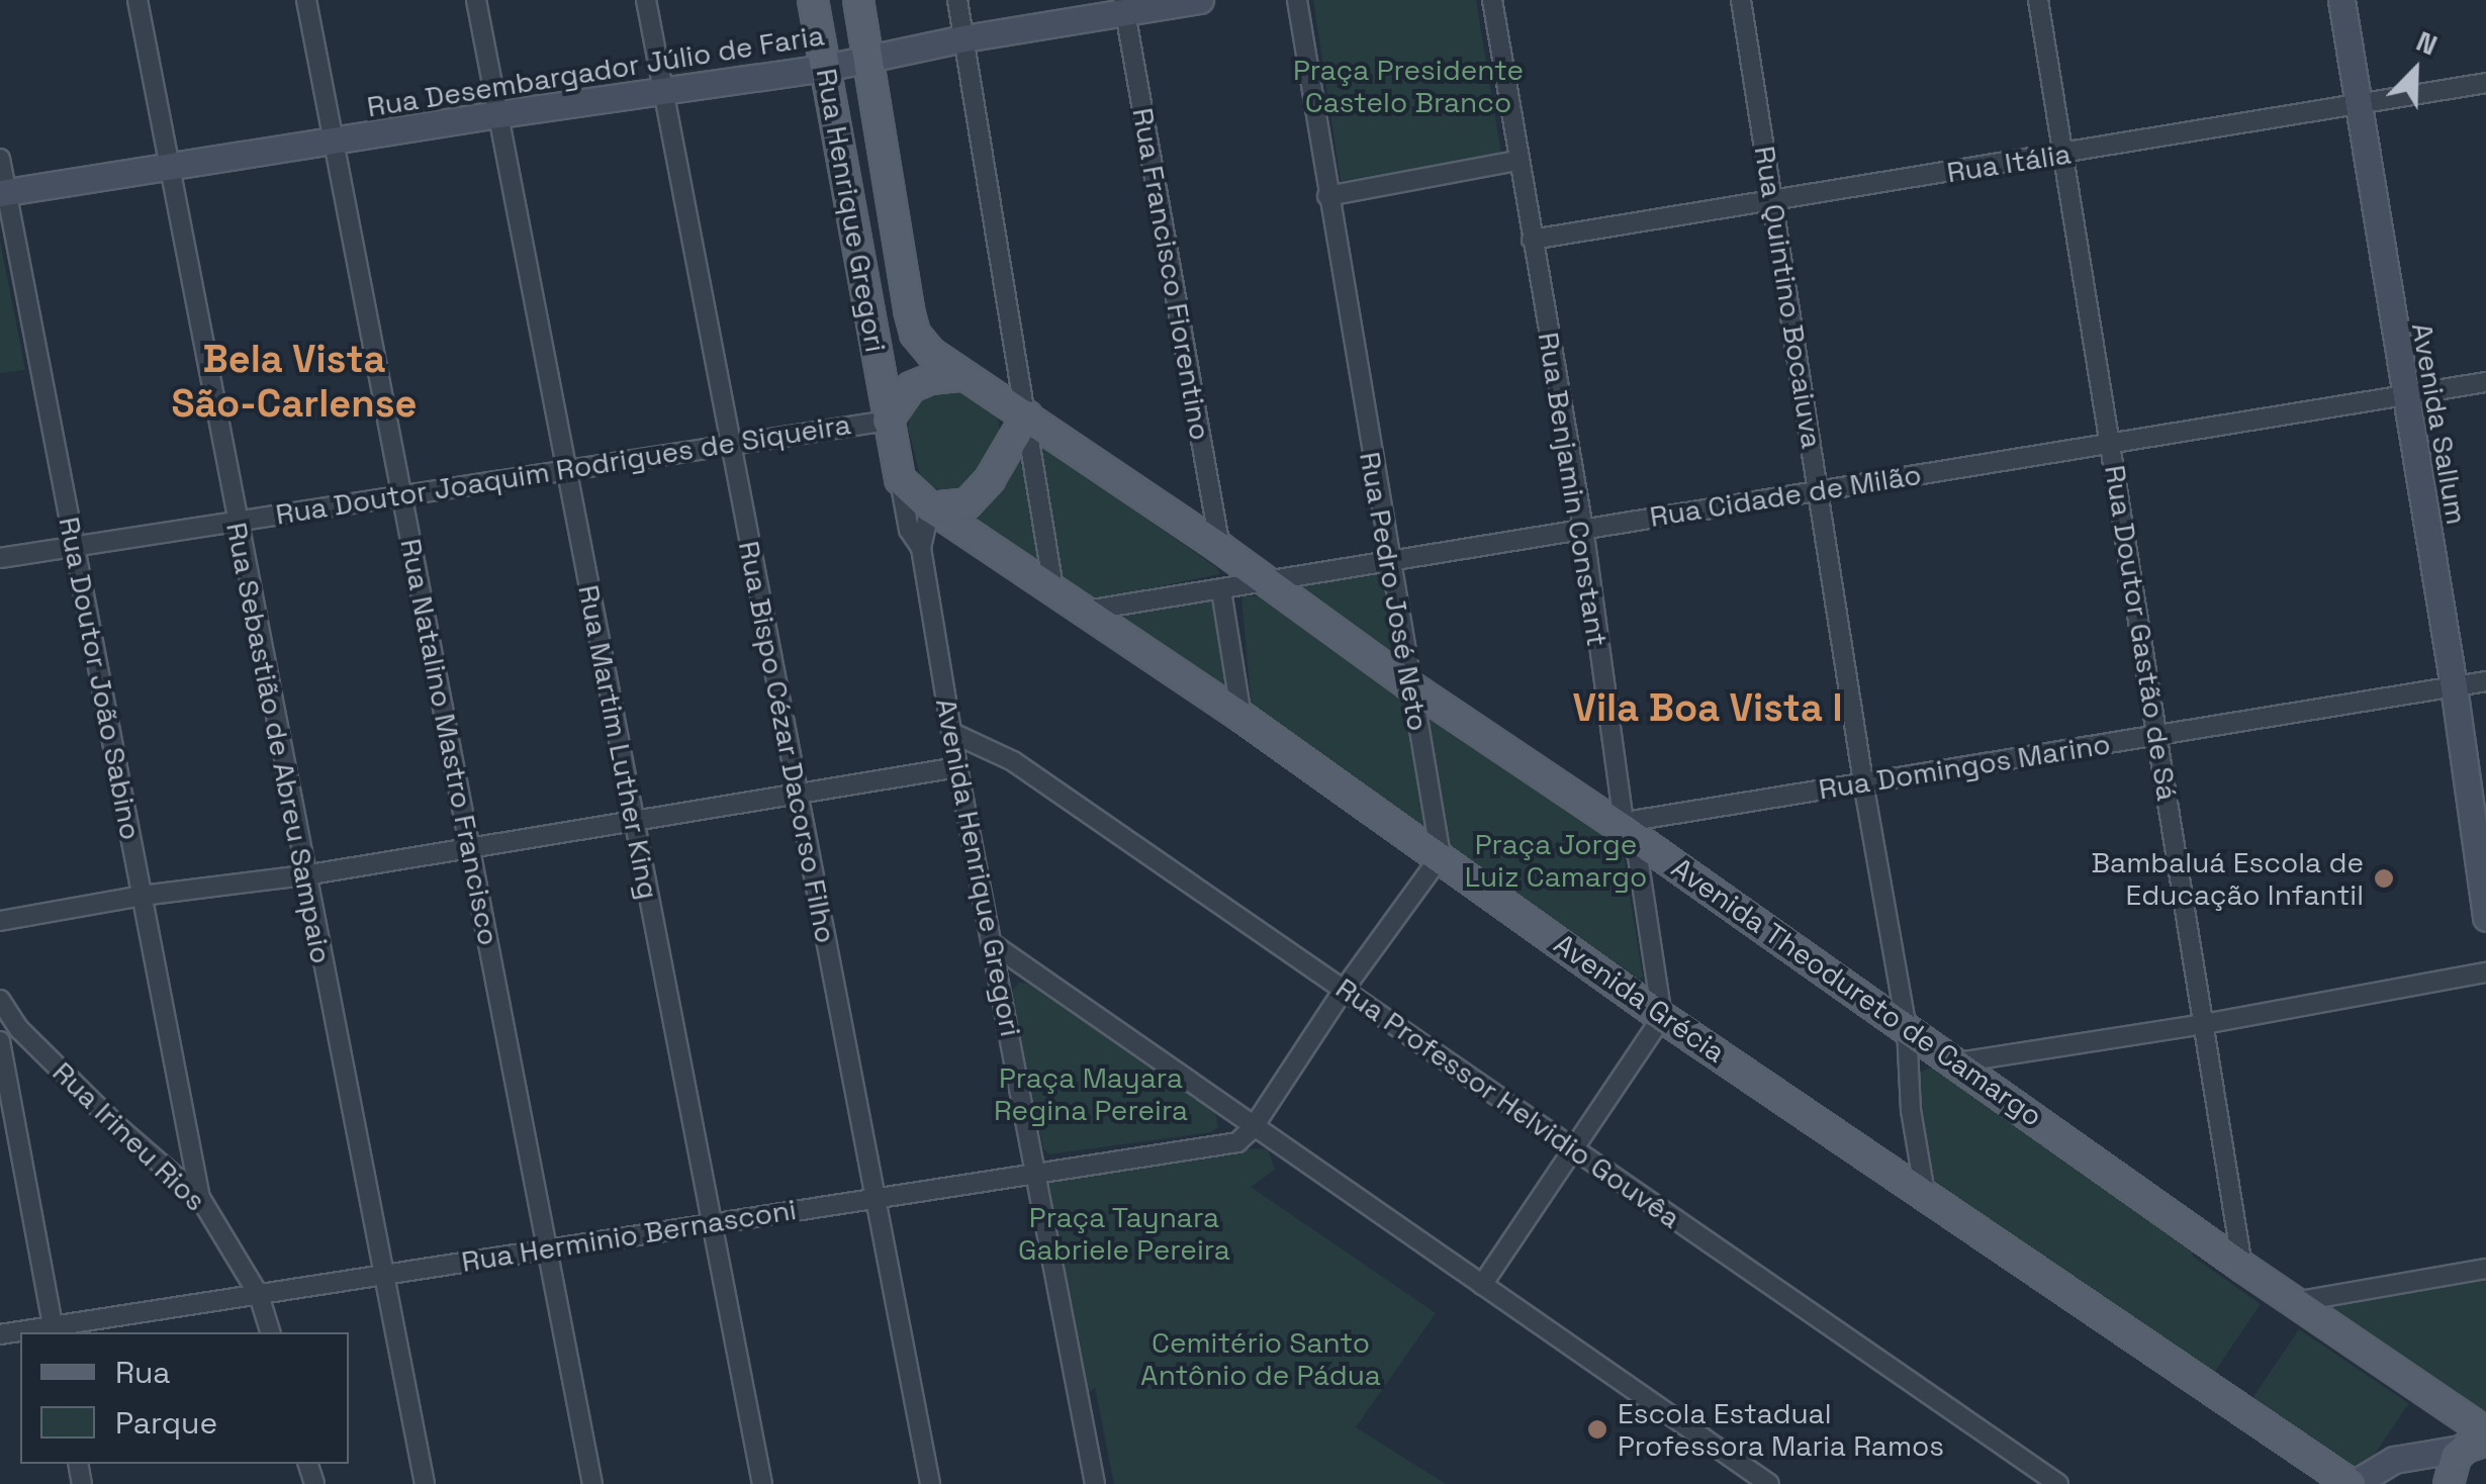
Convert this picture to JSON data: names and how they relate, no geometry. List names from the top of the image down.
{
  "streets": {
    "main road": ["Rua Henrique Gregori", "Avenida Theodureto de Camargo", "Avenida Grécia"],
    "street": [
      "Rua Desembargador Júlio de Faria",
      "Rua Itália",
      "Rua Francisco Fiorentino",
      "Rua Quintino Bocaiuva",
      "Avenida Sallum",
      "Rua Doutor Joaquim Rodrigues de Siqueira",
      "Rua Benjamin Constant",
      "Rua Cidade de Milão",
      "Rua Pedro José Neto",
      "Rua Doutor Gastão de Sá",
      "Rua Doutor João Sabino",
      "Rua Natalino Mastro Francisco",
      "Rua Martim Luther King",
      "Rua Bispo Cézar Dacorso Filho",
      "Rua Sebastião de Abreu Sampaio",
      "Rua Domingos Marino",
      "Avenida Henrique Gregori",
      "Rua Professor Helvidio Gouvêa",
      "Rua Irineu Rios",
      "Rua Herminio Bernasconi"
    ]
  },
  "crossings": [
    ["Rua Desembargador Júlio de Faria", "Rua Henrique Gregori"],
    ["Rua Desembargador Júlio de Faria", "Rua Francisco Fiorentino"],
    ["Rua Desembargador Júlio de Faria", "Rua Doutor João Sabino"],
    ["Rua Desembargador Júlio de Faria", "Rua Natalino Mastro Francisco"],
    ["Rua Desembargador Júlio de Faria", "Rua Martim Luther King"],
    ["Rua Desembargador Júlio de Faria", "Rua Bispo Cézar Dacorso Filho"],
    ["Rua Desembargador Júlio de Faria", "Rua Sebastião de Abreu Sampaio"],
    ["Rua Itália", "Rua Quintino Bocaiuva"],
    ["Rua Itália", "Avenida Sallum"],
    ["Rua Itália", "Rua Benjamin Constant"],
    ["Rua Itália", "Rua Doutor Gastão de Sá"],
    ["Rua Henrique Gregori", "Rua Doutor Joaquim Rodrigues de Siqueira"],
    ["Rua Henrique Gregori", "Avenida Theodureto de Camargo"],
    ["Rua Henrique Gregori", "Avenida Grécia"],
    ["Rua Francisco Fiorentino", "Avenida Theodureto de Camargo"],
    ["Rua Quintino Bocaiuva", "Rua Cidade de Milão"],
    ["Rua Quintino Bocaiuva", "Rua Domingos Marino"],
    ["Rua Quintino Bocaiuva", "Avenida Theodureto de Camargo"],
    ["Rua Quintino Bocaiuva", "Avenida Grécia"],
    ["Avenida Sallum", "Rua Cidade de Milão"],
    ["Avenida Sallum", "Rua Domingos Marino"],
    ["Rua Doutor Joaquim Rodrigues de Siqueira", "Rua Doutor João Sabino"],
    ["Rua Doutor Joaquim Rodrigues de Siqueira", "Rua Natalino Mastro Francisco"],
    ["Rua Doutor Joaquim Rodrigues de Siqueira", "Rua Martim Luther King"],
    ["Rua Doutor Joaquim Rodrigues de Siqueira", "Rua Bispo Cézar Dacorso Filho"],
    ["Rua Doutor Joaquim Rodrigues de Siqueira", "Rua Sebastião de Abreu Sampaio"],
    ["Rua Doutor Joaquim Rodrigues de Siqueira", "Avenida Theodureto de Camargo"],
    ["Rua Doutor Joaquim Rodrigues de Siqueira", "Avenida Grécia"],
    ["Rua Benjamin Constant", "Rua Cidade de Milão"],
    ["Rua Benjamin Constant", "Rua Domingos Marino"],
    ["Rua Benjamin Constant", "Avenida Theodureto de Camargo"],
    ["Rua Benjamin Constant", "Avenida Grécia"],
    ["Rua Cidade de Milão", "Rua Pedro José Neto"],
    ["Rua Cidade de Milão", "Rua Doutor Gastão de Sá"],
    ["Rua Cidade de Milão", "Avenida Theodureto de Camargo"],
    ["Rua Cidade de Milão", "Avenida Grécia"],
    ["Rua Pedro José Neto", "Avenida Theodureto de Camargo"],
    ["Rua Pedro José Neto", "Avenida Grécia"],
    ["Rua Doutor Gastão de Sá", "Rua Domingos Marino"],
    ["Rua Doutor Gastão de Sá", "Avenida Theodureto de Camargo"],
    ["Rua Doutor João Sabino", "Rua Irineu Rios"],
    ["Rua Natalino Mastro Francisco", "Rua Herminio Bernasconi"],
    ["Rua Martim Luther King", "Rua Herminio Bernasconi"],
    ["Rua Bispo Cézar Dacorso Filho", "Rua Herminio Bernasconi"],
    ["Rua Sebastião de Abreu Sampaio", "Rua Herminio Bernasconi"],
    ["Rua Domingos Marino", "Avenida Theodureto de Camargo"],
    ["Avenida Henrique Gregori", "Rua Professor Helvidio Gouvêa"],
    ["Avenida Henrique Gregori", "Rua Herminio Bernasconi"],
    ["Avenida Theodureto de Camargo", "Avenida Grécia"],
    ["Rua Irineu Rios", "Rua Herminio Bernasconi"]
  ],
  "districts": ["Bela Vista São-Carlense", "Vila Boa Vista I"],
  "parks": [
    "Praça Presidente Castelo Branco",
    "Praça Jorge Luiz Camargo",
    "Praça Mayara Regina Pereira",
    "Praça Taynara Gabriele Pereira",
    "Cemitério Santo Antônio de Pádua"
  ],
  "places": ["Bambaluá Escola de Educação Infantil", "Escola Estadual Professora Maria Ramos"],
  "legend": ["Rua", "Parque"],
  "north": "top right"
}
